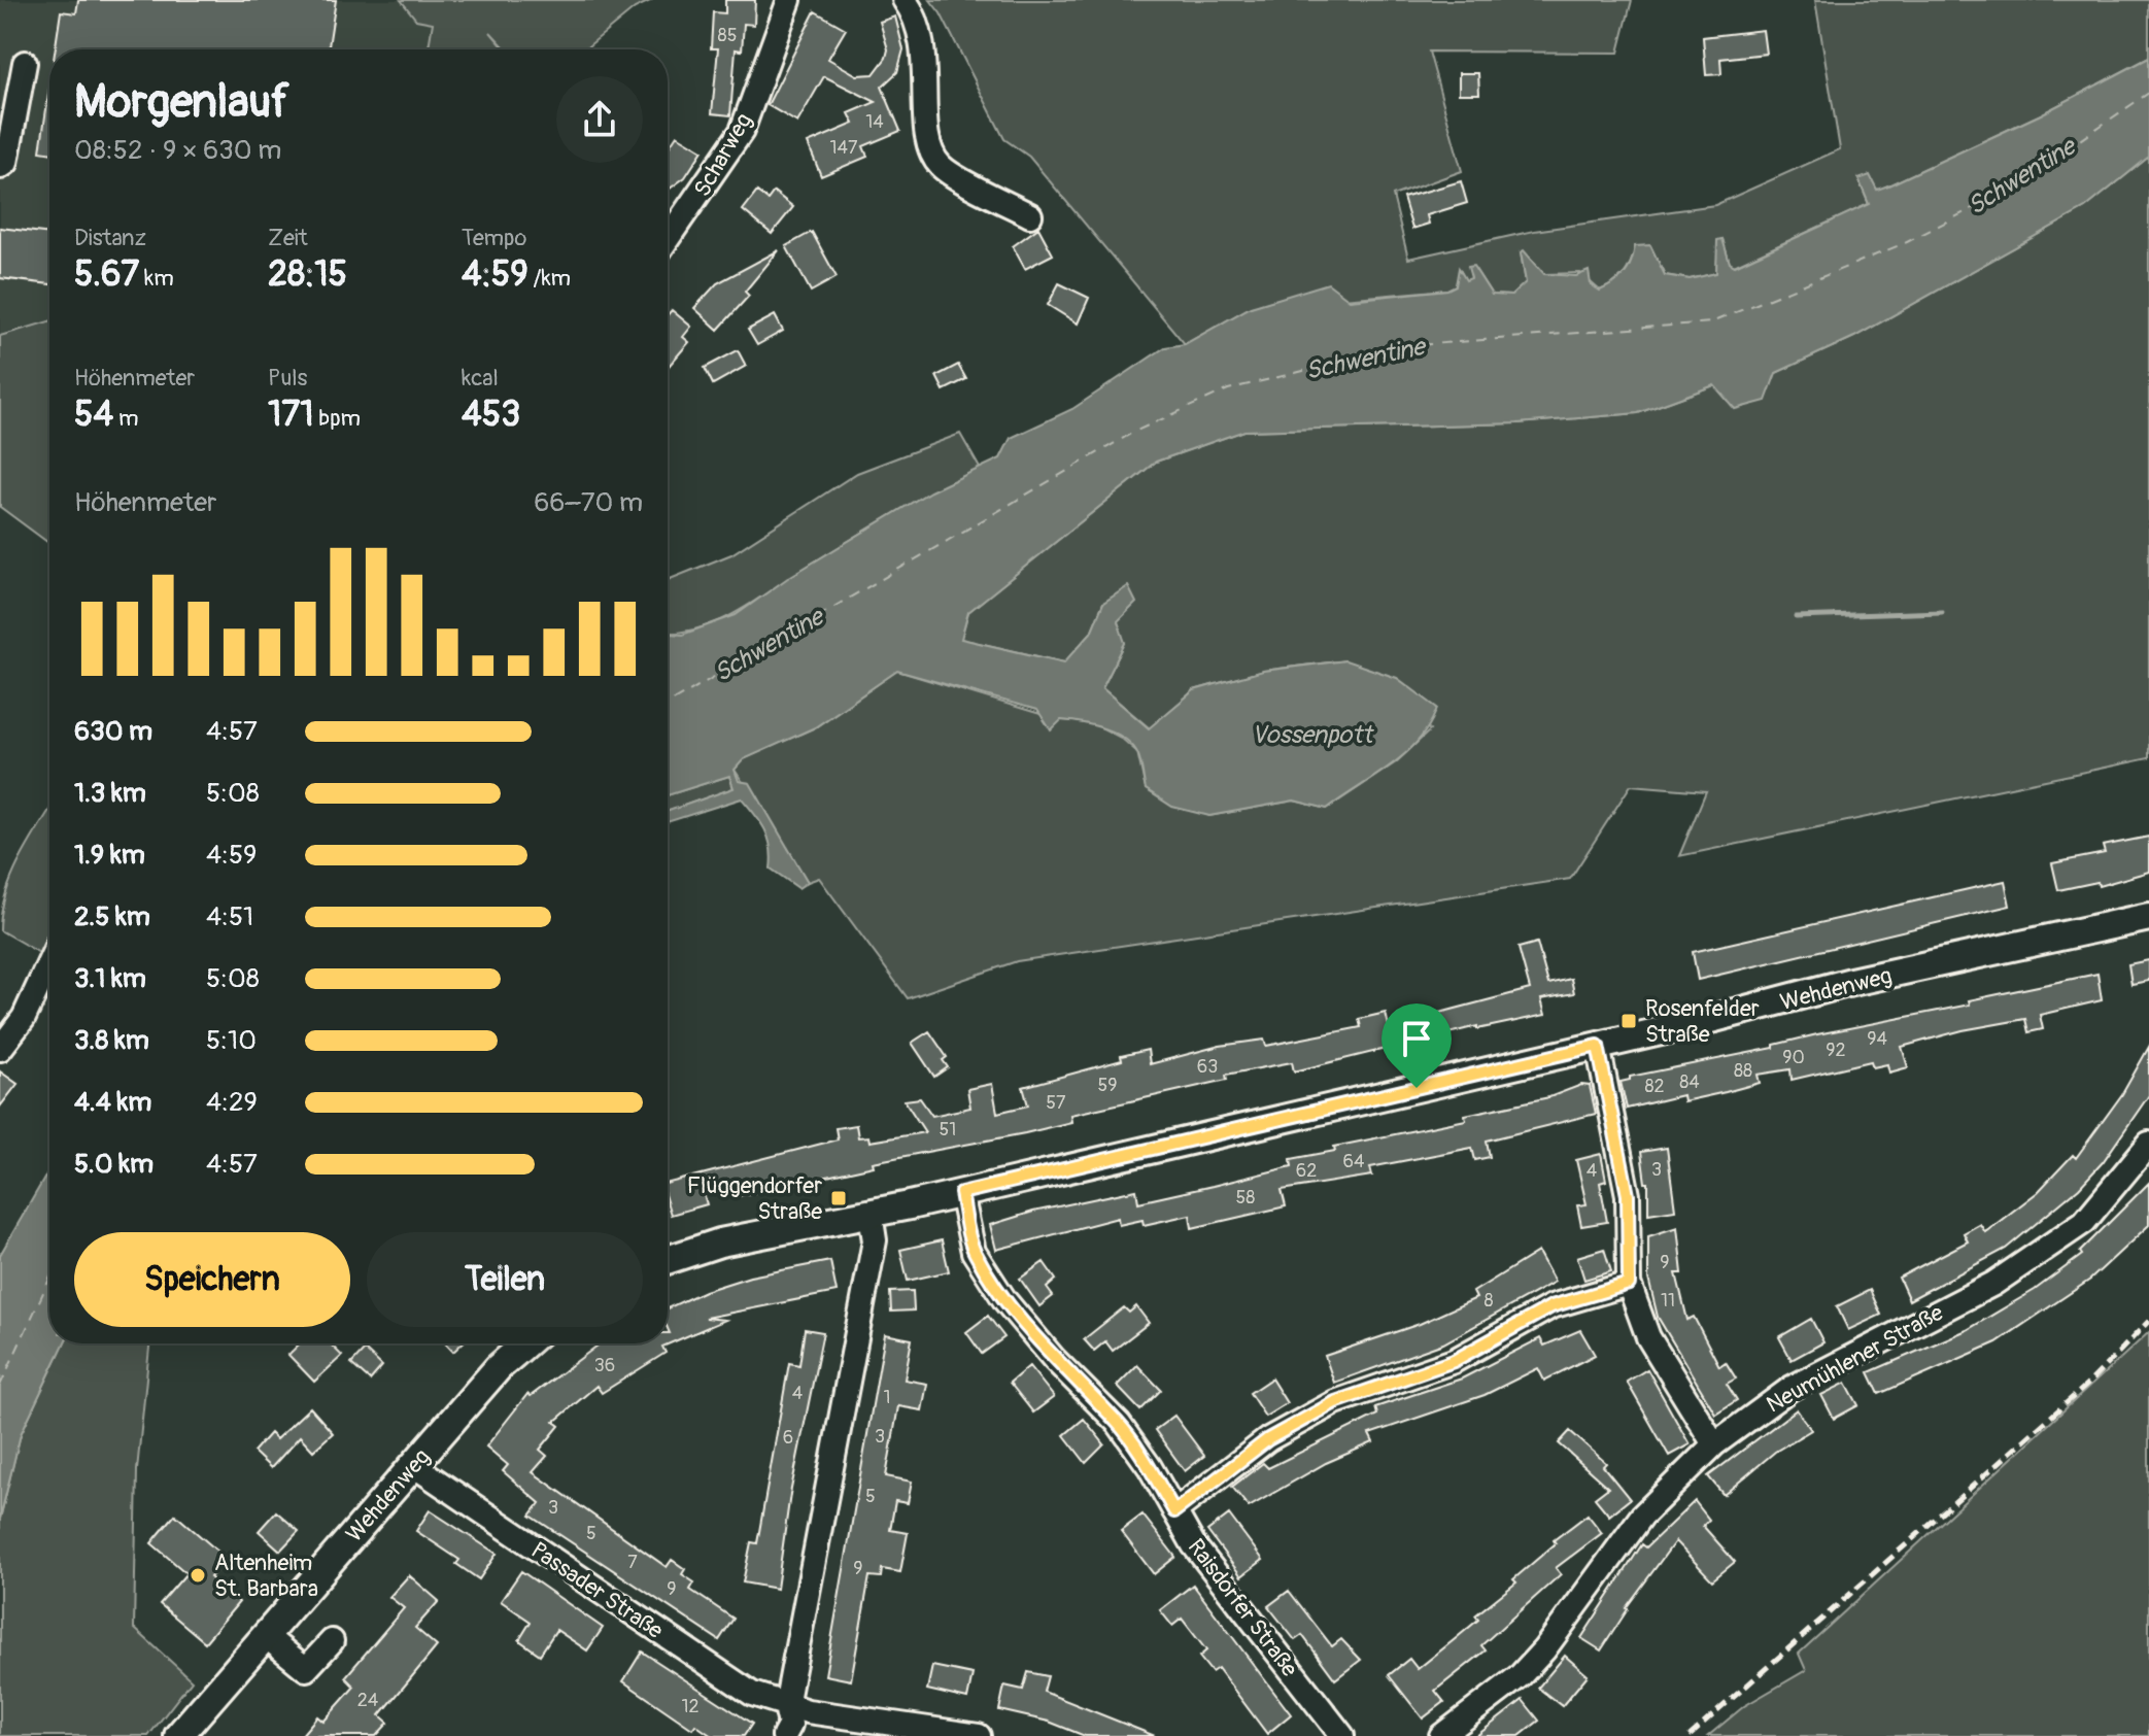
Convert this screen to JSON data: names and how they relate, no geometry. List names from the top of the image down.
{
  "streets": {
    "main road": ["Wehdenweg"],
    "street": [
      "Scharweg",
      "Neumühlener Straße",
      "Passader Straße",
      "Raisdorfer Straße"
    ]
  },
  "crossings": [
    ["Wehdenweg", "Passader Straße"],
    ["Wehdenweg", "Raisdorfer Straße"]
  ],
  "water": ["Schwentine", "Vossenpott"],
  "places": {
    "transit": ["Rosenfelder Straße", "Flüggendorfer Straße"],
    "other": ["Altenheim St. Barbara"]
  },
  "house_numbers": [
    "85",
    "14",
    "147",
    "94",
    "92",
    "90",
    "63",
    "88",
    "84",
    "59",
    "82",
    "57",
    "51",
    "64",
    "3",
    "62",
    "4",
    "58",
    "9",
    "8",
    "11",
    "36",
    "4",
    "1",
    "3",
    "6",
    "5",
    "3",
    "5",
    "7",
    "9",
    "9",
    "24",
    "12"
  ],
  "page": {
    "heading": ["Morgenlauf", "08:52 · 9 × 630 m"],
    "stats": [
      ["Distanz", "5.67 km"],
      ["Zeit", "28:15"],
      ["Tempo", "4:59 /km"],
      ["Höhenmeter", "54 m"],
      ["Puls", "171 bpm"],
      ["kcal", "453"]
    ],
    "chart": ["Höhenmeter", "66–70 m"],
    "list": [
      {
        "name": "630 m",
        "note": "4:57"
      },
      {
        "name": "1.3 km",
        "note": "5:08"
      },
      {
        "name": "1.9 km",
        "note": "4:59"
      },
      {
        "name": "2.5 km",
        "note": "4:51"
      },
      {
        "name": "3.1 km",
        "note": "5:08"
      },
      {
        "name": "3.8 km",
        "note": "5:10"
      },
      {
        "name": "4.4 km",
        "note": "4:29"
      },
      {
        "name": "5.0 km",
        "note": "4:57"
      }
    ],
    "buttons": ["Speichern", "Teilen"]
  }
}
